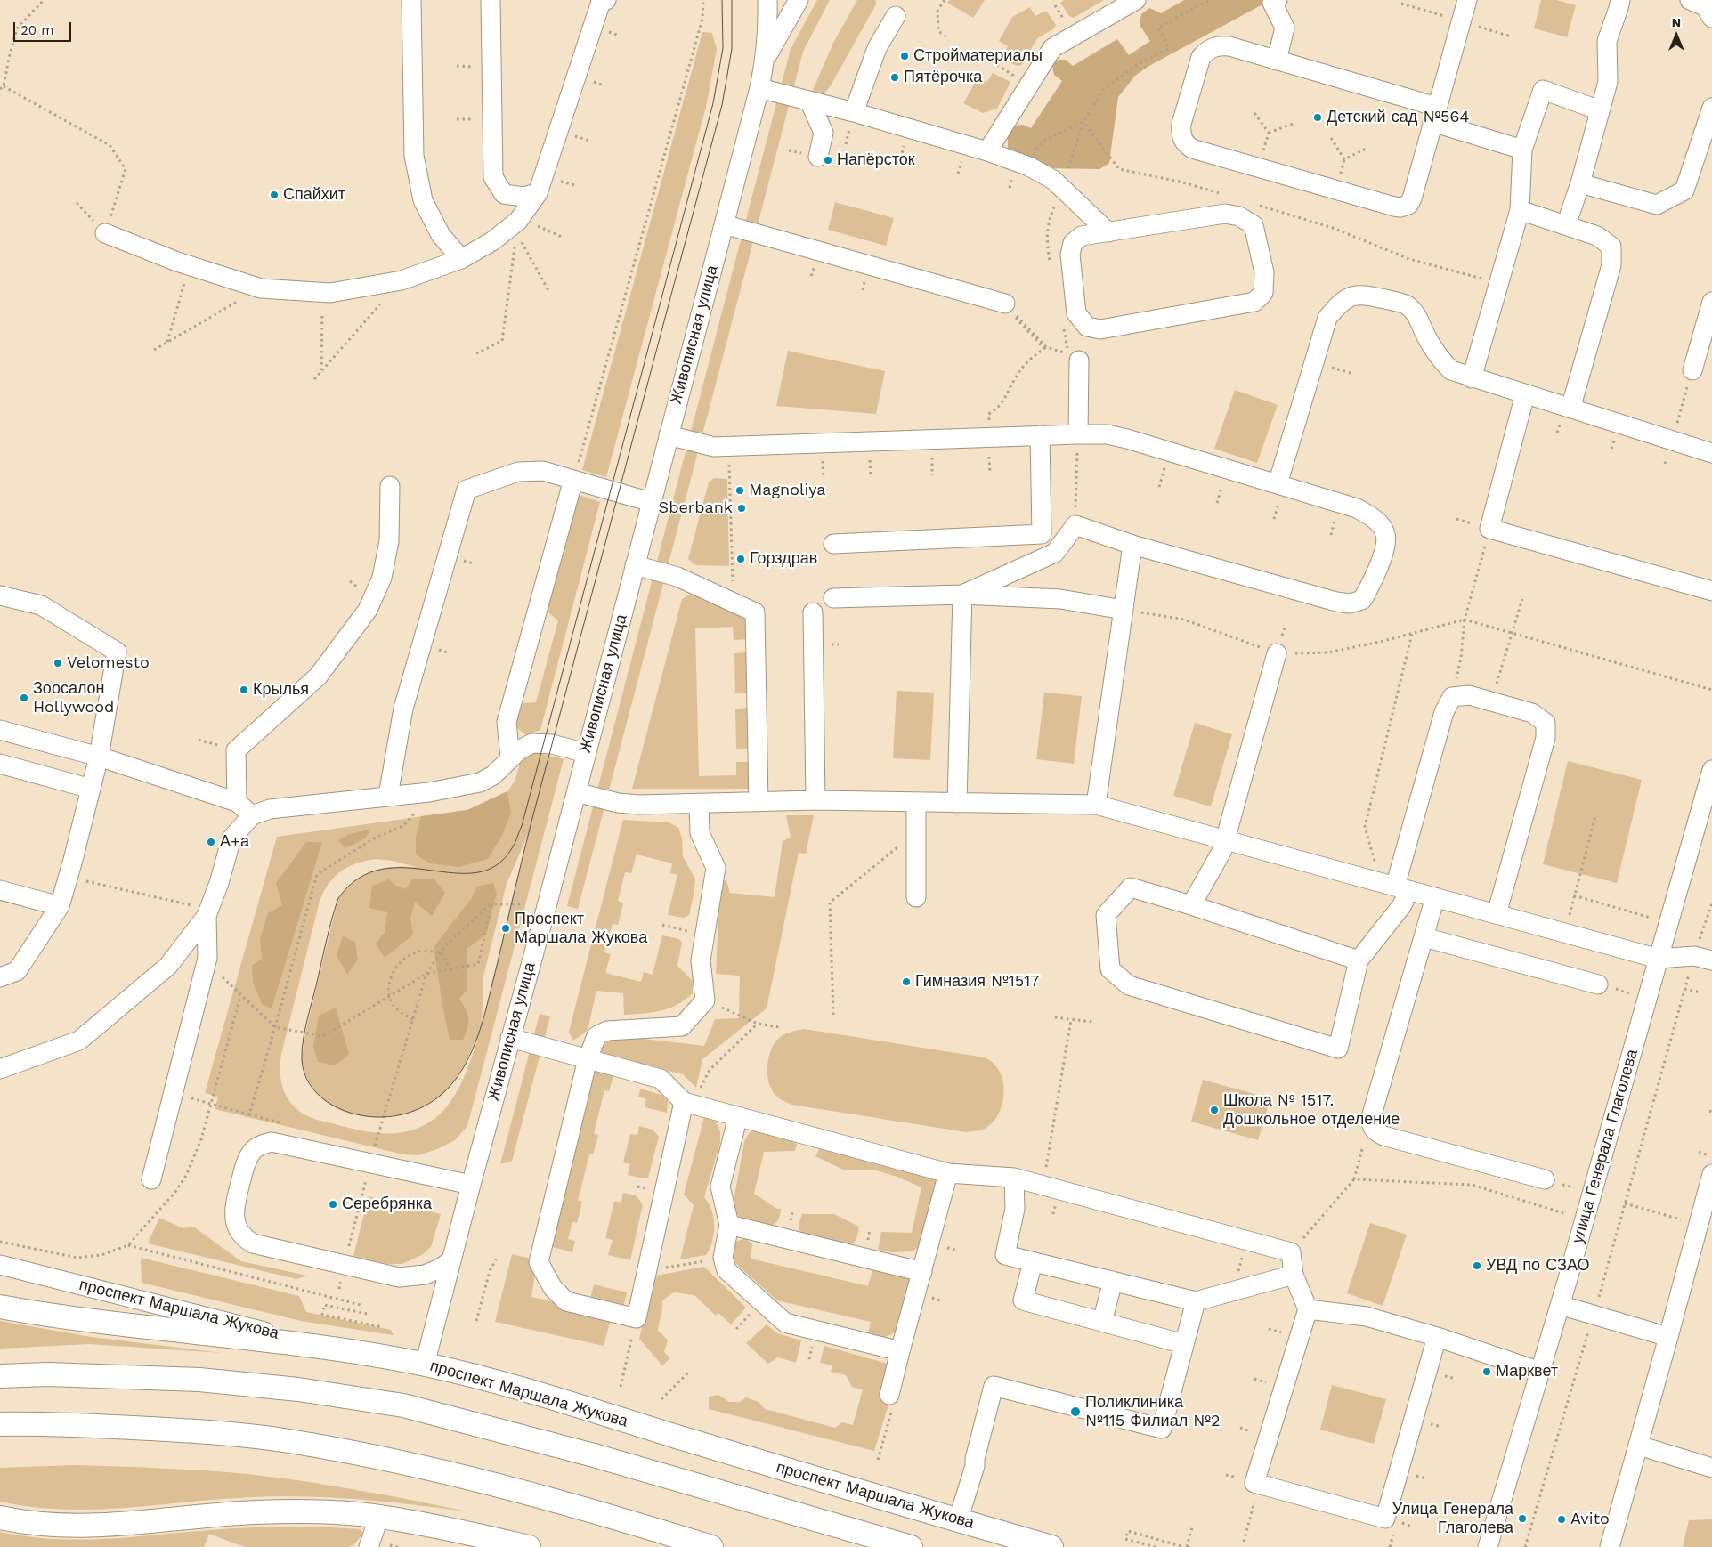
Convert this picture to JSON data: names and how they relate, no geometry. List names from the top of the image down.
{
  "streets": {
    "main road": ["проспект Маршала Жукова"],
    "street": ["Живописная улица", "улица Генерала Глаголева"]
  },
  "crossings": [
    ["Живописная улица", "проспект Маршала Жукова"]
  ],
  "places": [
    "Стройматериалы",
    "Пятёрочка",
    "Детский сад №564",
    "Напёрсток",
    "Спайхит",
    "Magnoliya",
    "Sberbank",
    "Горздрав",
    "Velomesto",
    "Крылья",
    "Зоосалон Hollywood",
    "А+а",
    "Проспект Маршала Жукова",
    "Гимназия №1517",
    "Школа № 1517. Дошкольное отделение",
    "Серебрянка",
    "УВД по СЗАО",
    "Марквет",
    "Поликлиника №115 Филиал №2",
    "Улица Генерала Глаголева",
    "Avito"
  ],
  "scale_bar": "20 m",
  "north": "top"
}
